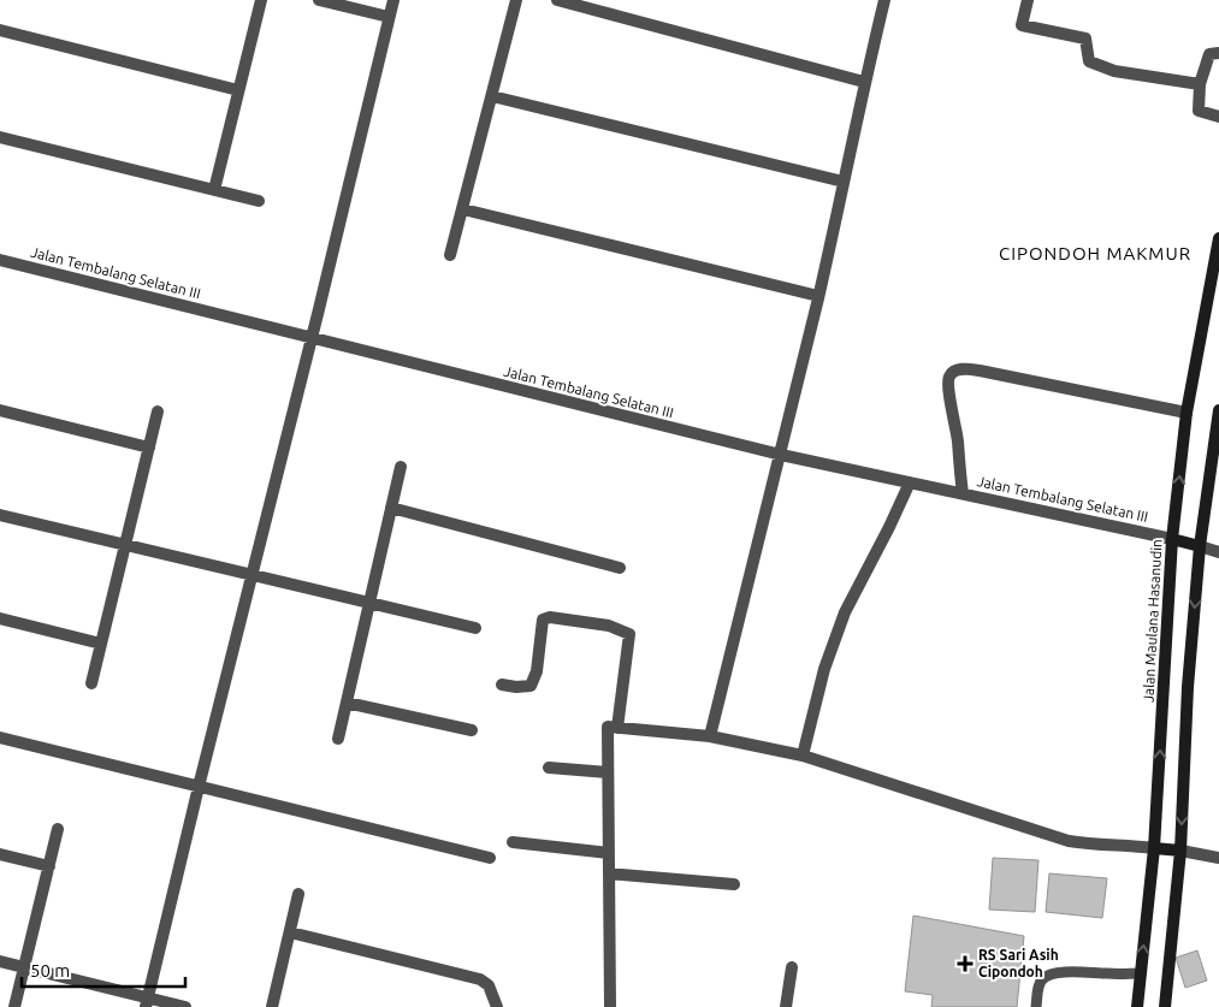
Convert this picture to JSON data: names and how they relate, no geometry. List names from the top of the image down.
{
  "streets": {
    "street": ["Jalan Tembalang Selatan III", "Jalan Maulana Hasanudin"]
  },
  "crossings": [
    ["Jalan Tembalang Selatan III", "Jalan Maulana Hasanudin"]
  ],
  "districts": ["CIPONDOH MAKMUR"],
  "places": {
    "health": ["RS Sari Asih Cipondoh"]
  },
  "scale_bar": "50 m"
}
